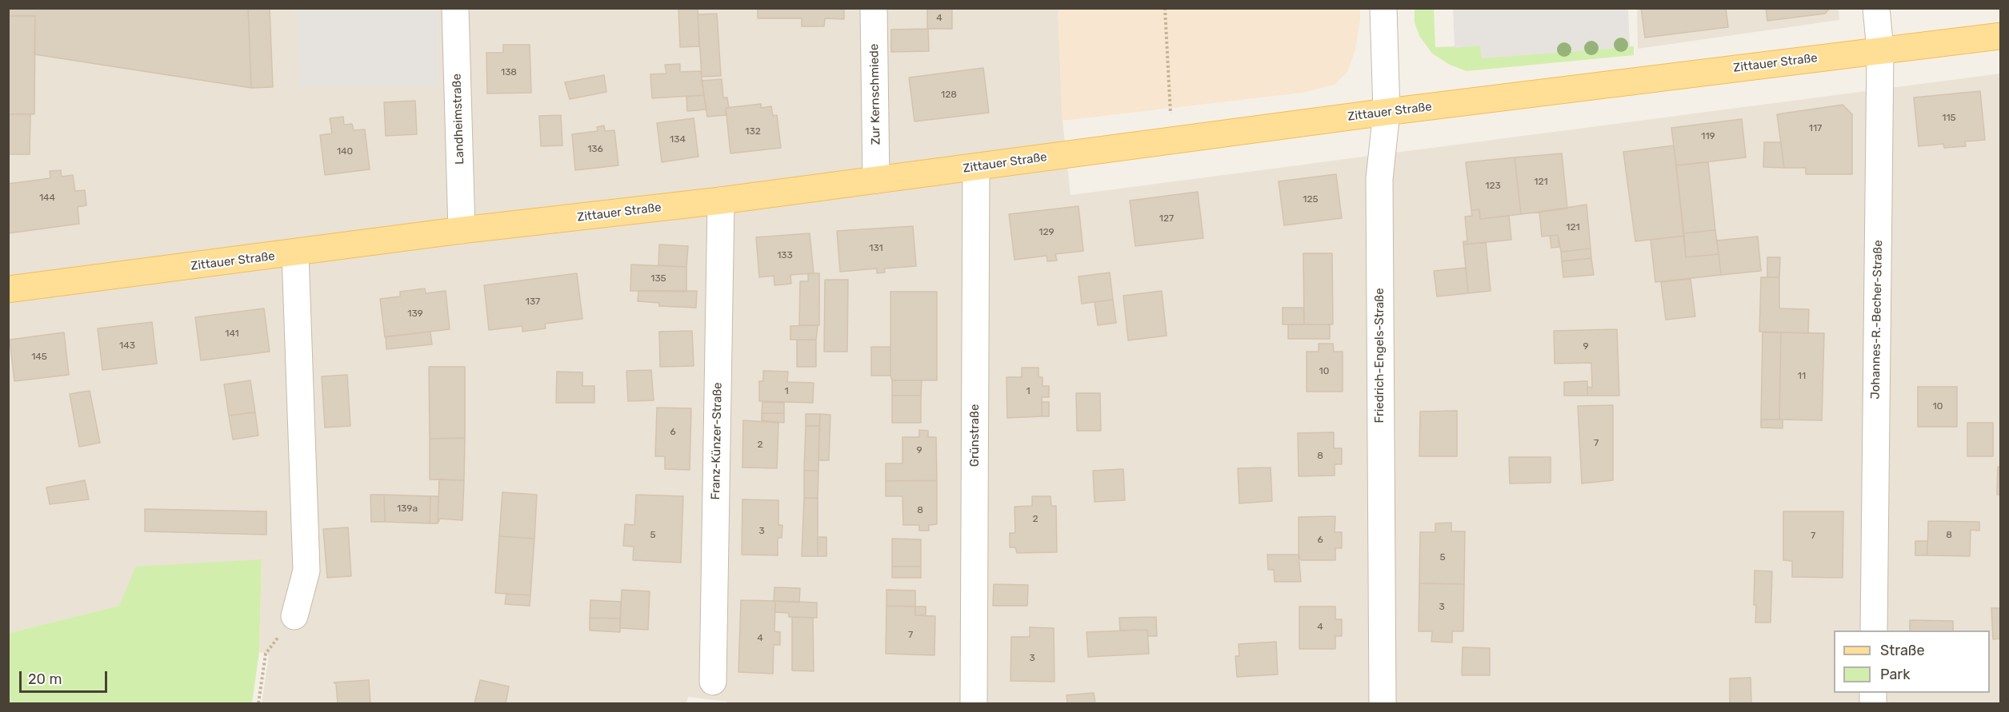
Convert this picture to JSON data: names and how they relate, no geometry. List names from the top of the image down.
{
  "streets": {
    "main road": ["Zittauer Straße"],
    "street": [
      "Zur Kernschmiede",
      "Landheimstraße",
      "Johannes-R.-Becher-Straße",
      "Friedrich-Engels-Straße",
      "Grünstraße",
      "Franz-Künzer-Straße"
    ]
  },
  "crossings": [
    ["Zittauer Straße", "Zur Kernschmiede"],
    ["Zittauer Straße", "Landheimstraße"],
    ["Zittauer Straße", "Johannes-R.-Becher-Straße"],
    ["Zittauer Straße", "Friedrich-Engels-Straße"],
    ["Zittauer Straße", "Grünstraße"],
    ["Zittauer Straße", "Franz-Künzer-Straße"]
  ],
  "house_numbers": [
    "4",
    "138",
    "128",
    "115",
    "117",
    "132",
    "119",
    "134",
    "136",
    "140",
    "121",
    "123",
    "144",
    "125",
    "127",
    "121",
    "129",
    "131",
    "133",
    "135",
    "137",
    "139",
    "141",
    "143",
    "9",
    "145",
    "10",
    "11",
    "1",
    "1",
    "10",
    "6",
    "7",
    "2",
    "9",
    "8",
    "139a",
    "8",
    "2",
    "3",
    "5",
    "8",
    "7",
    "6",
    "5",
    "3",
    "4",
    "7",
    "4",
    "3"
  ],
  "legend": ["Straße", "Park"],
  "scale_bar": "20 m"
}
